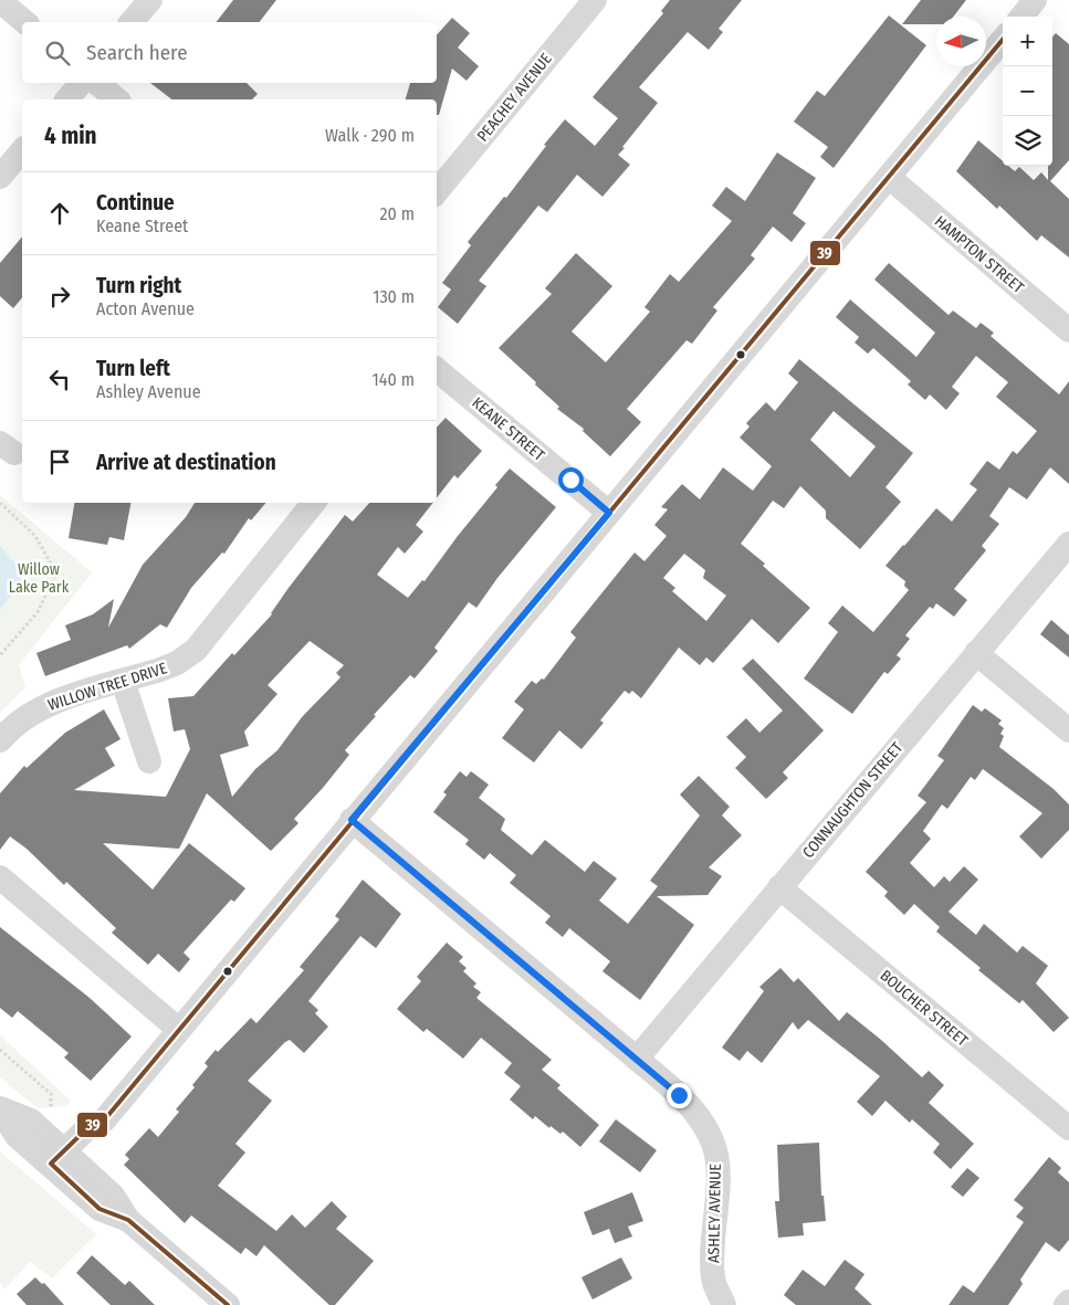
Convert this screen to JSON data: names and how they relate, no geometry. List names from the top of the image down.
{
  "streets": {
    "street": [
      "PEACHEY AVENUE",
      "HAMPTON STREET",
      "KEANE STREET",
      "WILLOW TREE DRIVE",
      "CONNAUGHTON STREET",
      "BOUCHER STREET",
      "ASHLEY AVENUE"
    ]
  },
  "crossings": [
    ["CONNAUGHTON STREET", "BOUCHER STREET"],
    ["CONNAUGHTON STREET", "ASHLEY AVENUE"]
  ],
  "parks": ["Willow Lake Park"],
  "lines": ["transit line 39"],
  "north": "left",
  "page": {
    "map_buttons": ["+", "−"],
    "search": "Search here",
    "heading": ["4 min", "Walk · 290 m"],
    "list": [
      ["Continue", "Keane Street", "20 m"],
      ["Turn right", "Acton Avenue", "130 m"],
      ["Turn left", "Ashley Avenue", "140 m"],
      "Arrive at destination"
    ]
  }
}
